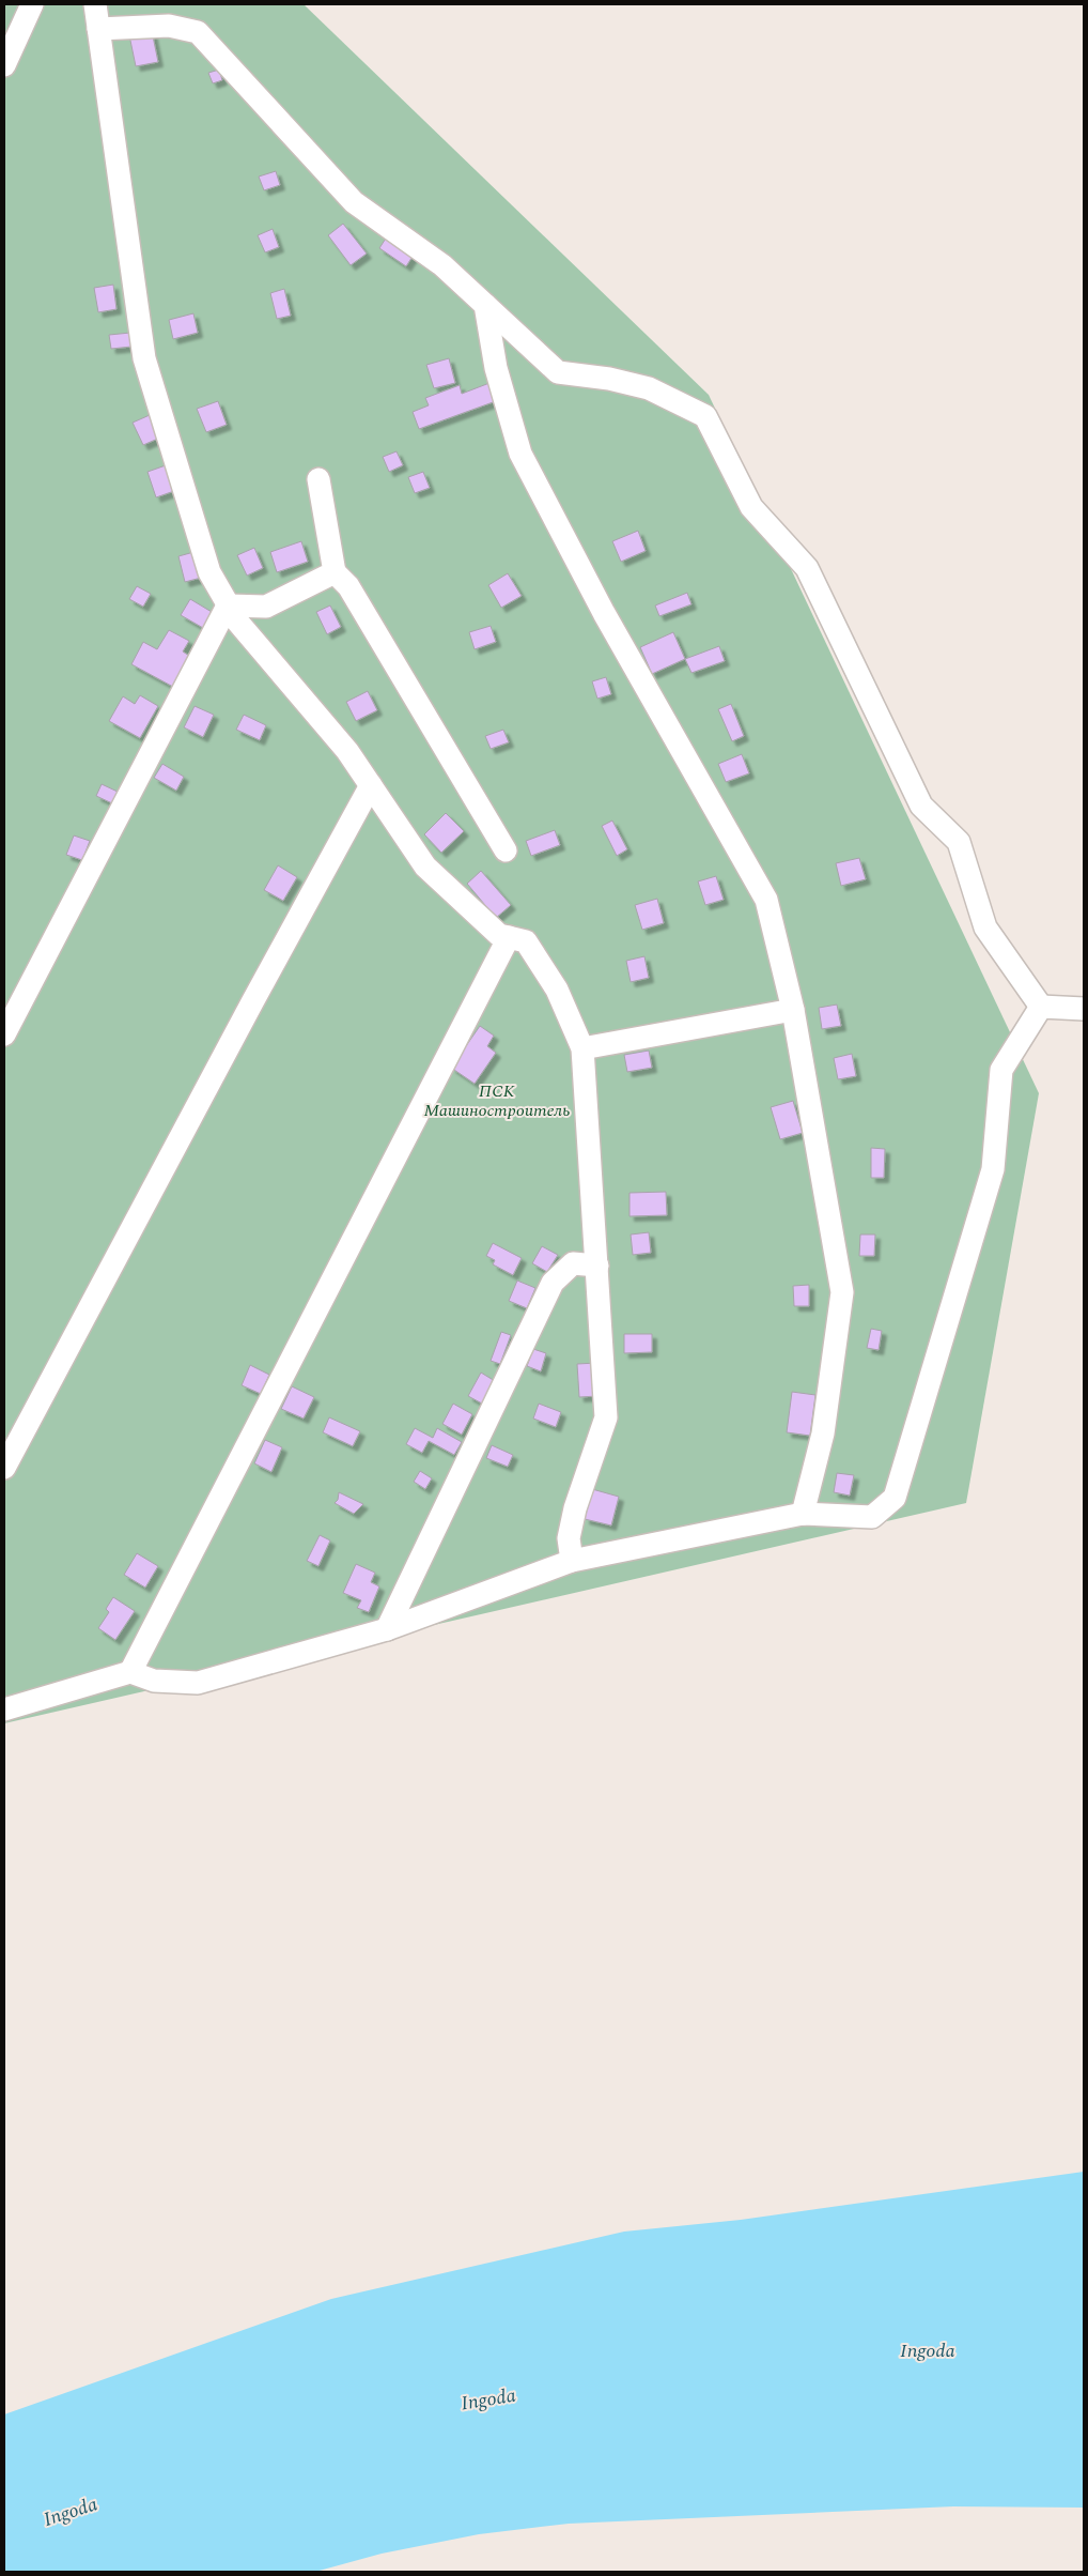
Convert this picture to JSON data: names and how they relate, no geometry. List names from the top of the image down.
{
  "water": ["Ingoda"],
  "parks": ["ПСК Машиностроитель"]
}
